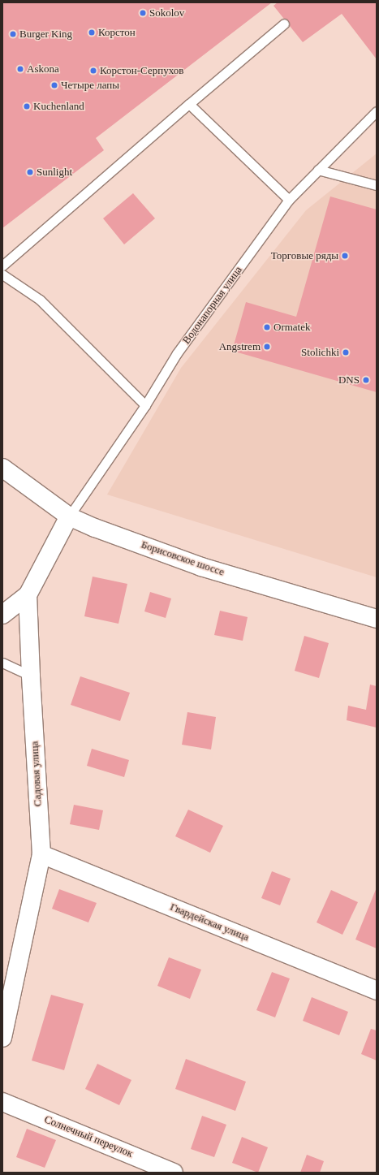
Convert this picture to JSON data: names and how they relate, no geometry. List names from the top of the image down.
{
  "streets": {
    "street": [
      "Борисовское шоссе",
      "Садовая улица",
      "Гвардейская улица",
      "Солнечный переулок"
    ],
    "lane": ["Водонапорная улица"]
  },
  "crossings": [
    ["Водонапорная улица", "Борисовское шоссе"],
    ["Садовая улица", "Гвардейская улица"]
  ],
  "places": [
    "Sokolov",
    "Корстон",
    "Burger King",
    "Askona",
    "Корстон-Серпухов",
    "Четыре лапы",
    "Kuchenland",
    "Sunlight",
    "Торговые ряды",
    "Ormatek",
    "Angstrem",
    "Stolichki",
    "DNS"
  ]
}
